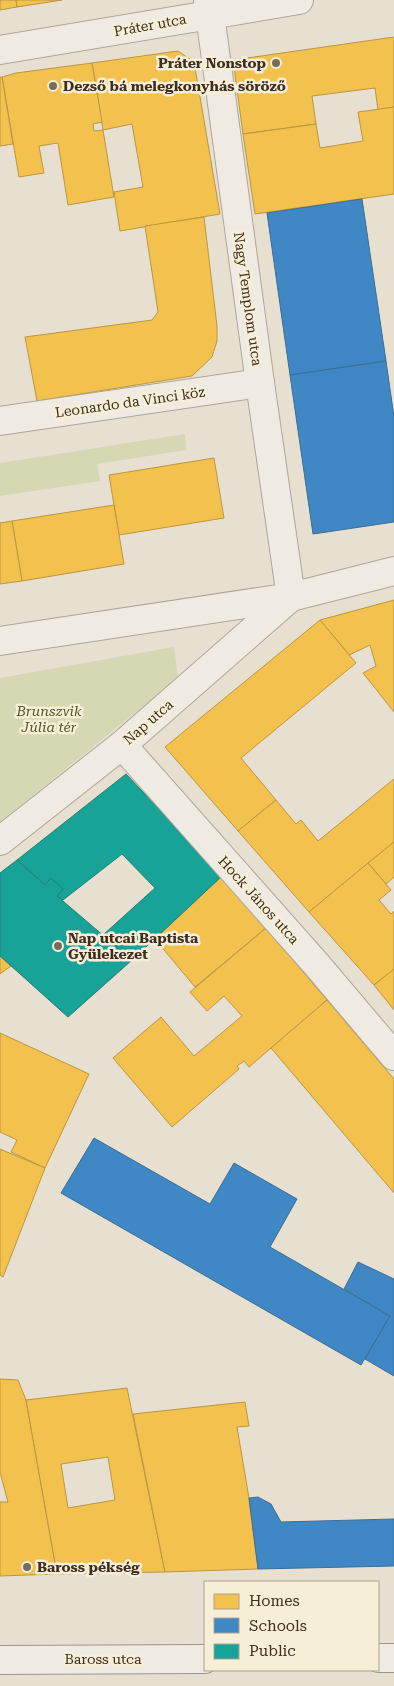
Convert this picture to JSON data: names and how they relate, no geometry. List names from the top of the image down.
{
  "streets": {
    "street": [
      "Práter utca",
      "Nagy Templom utca",
      "Leonardo da Vinci köz",
      "Nap utca",
      "Hock János utca",
      "Baross utca"
    ]
  },
  "crossings": [
    ["Práter utca", "Nagy Templom utca"],
    ["Nagy Templom utca", "Leonardo da Vinci köz"],
    ["Nagy Templom utca", "Nap utca"],
    ["Nap utca", "Hock János utca"]
  ],
  "parks": ["Brunszvik Júlia tér"],
  "places": [
    "Práter Nonstop",
    "Dezső bá melegkonyhás söröző",
    "Nap utcai Baptista Gyülekezet",
    "Baross pékség"
  ],
  "legend": ["Homes", "Schools", "Public"]
}
